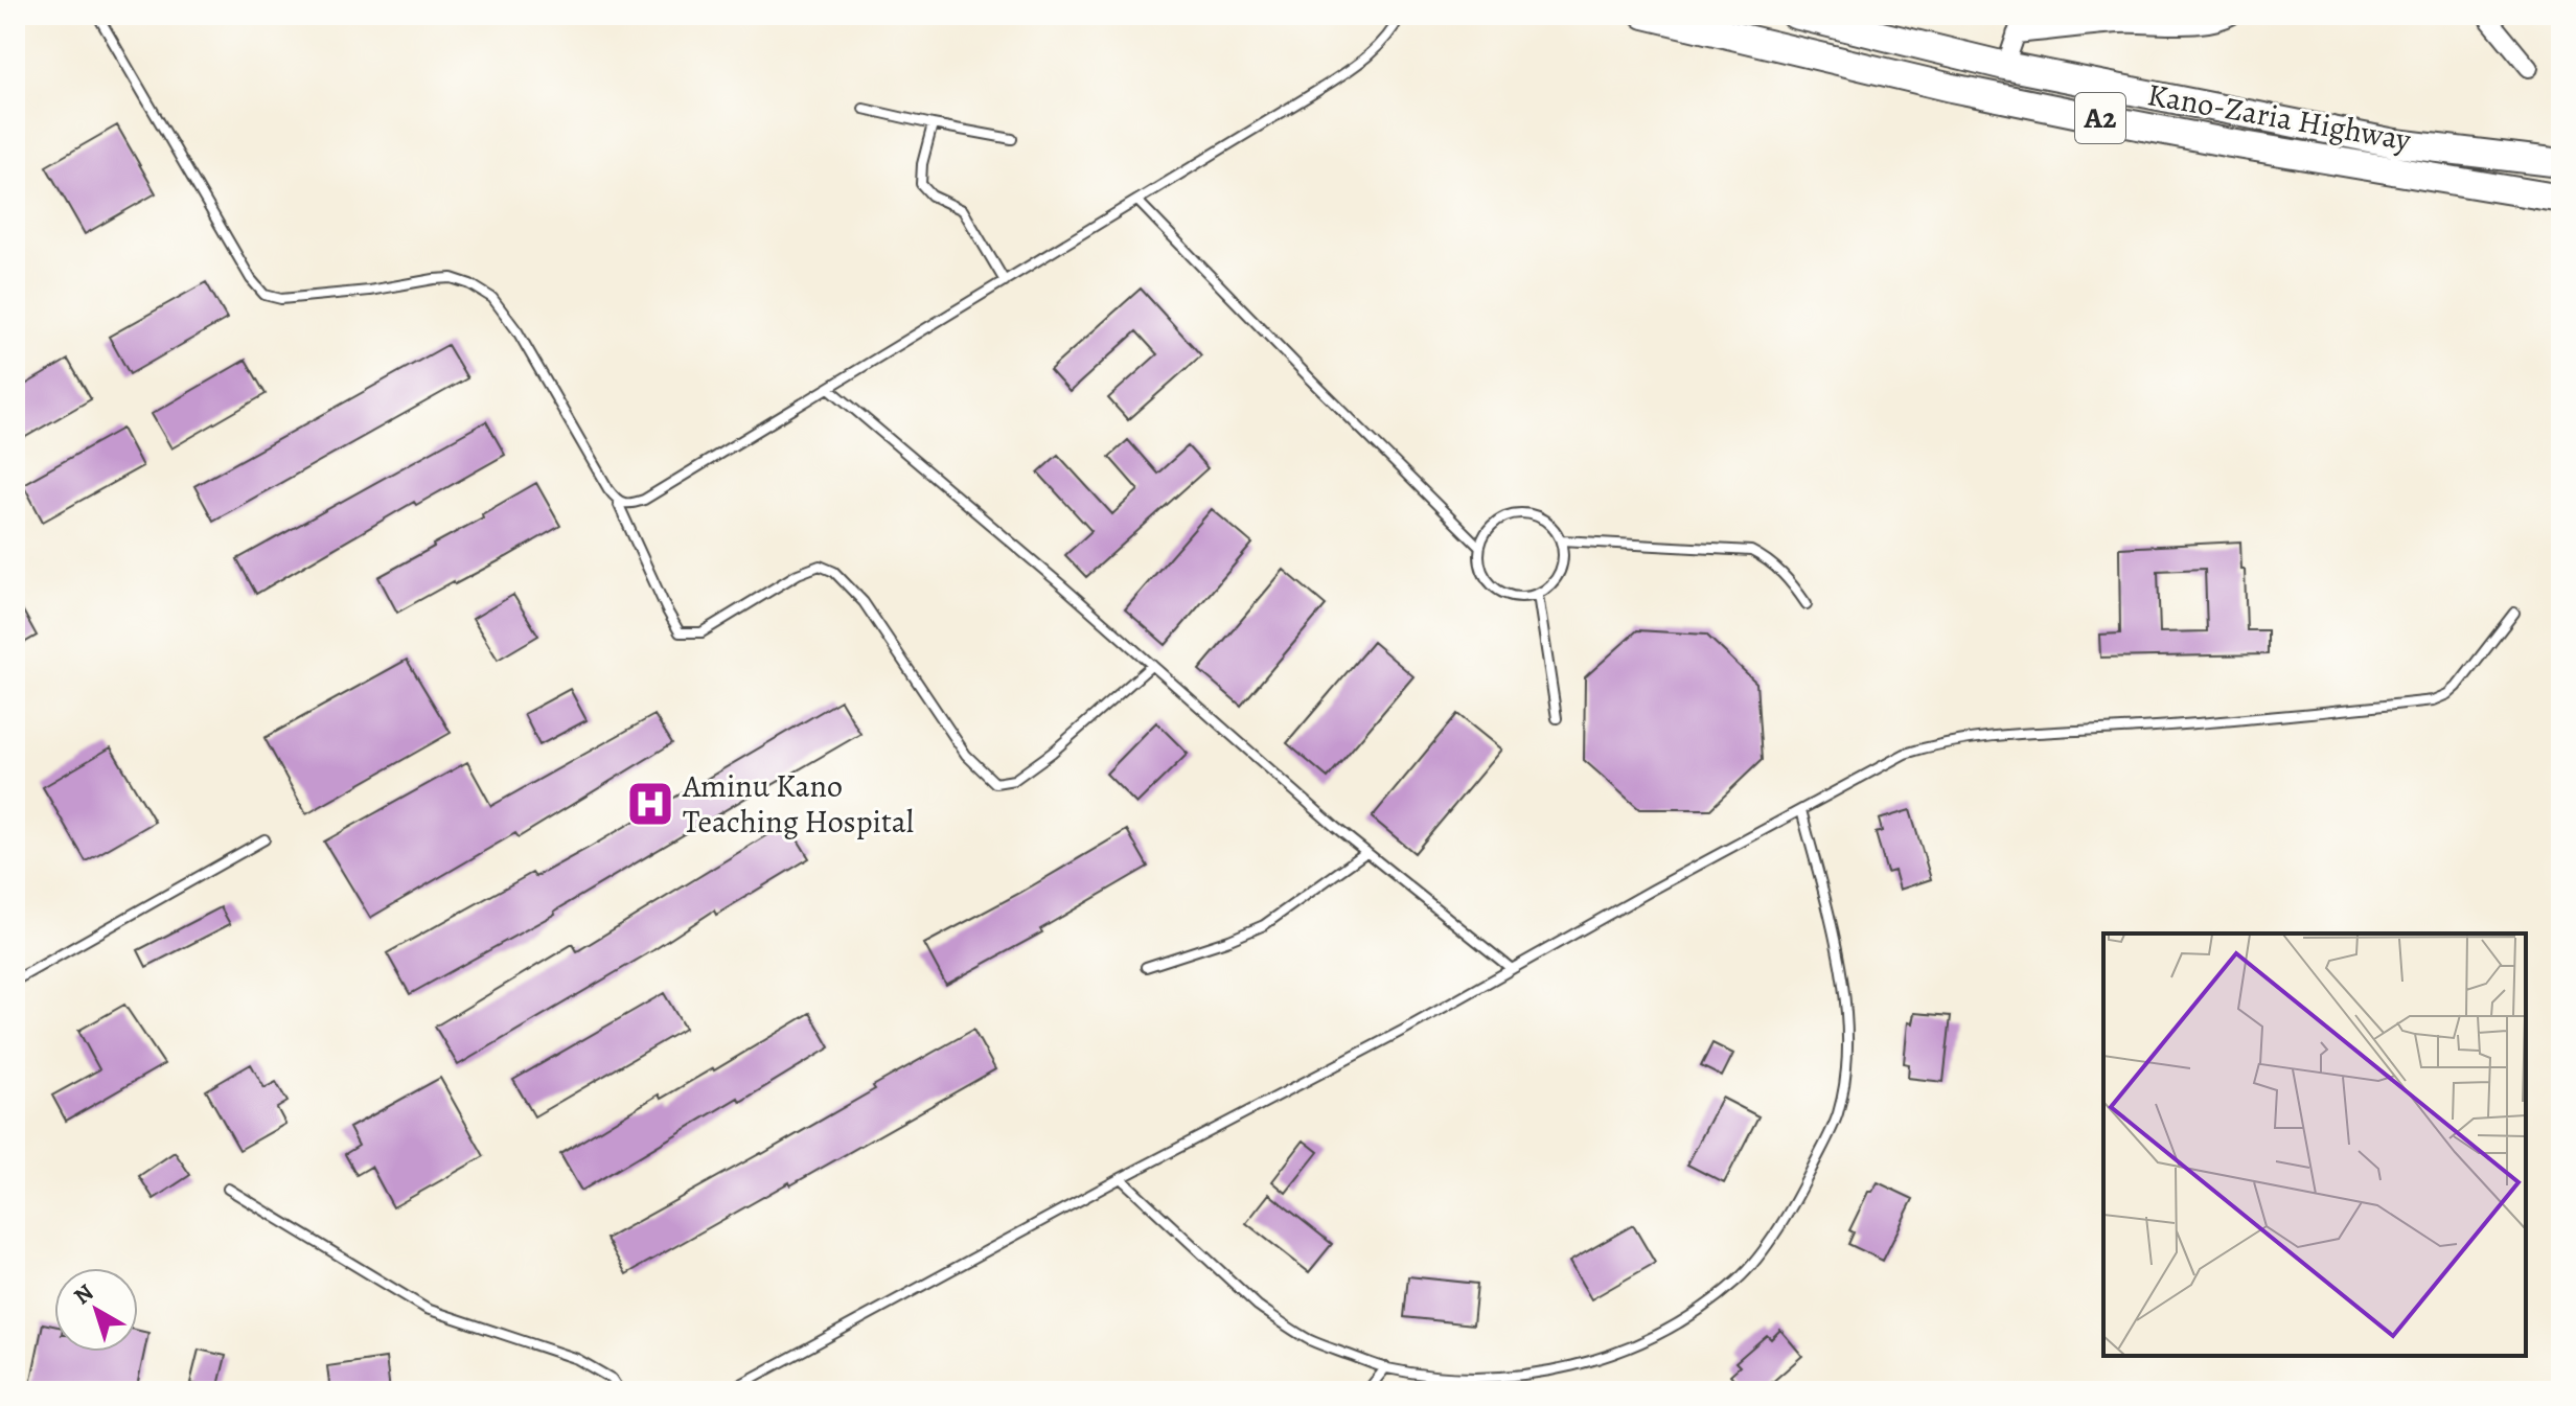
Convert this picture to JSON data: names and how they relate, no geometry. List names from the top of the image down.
{
  "streets": {
    "highway": ["Kano-Zaria Highway", "A2"]
  },
  "places": {
    "hospital": ["Aminu Kano Teaching Hospital"]
  },
  "north": "top left"
}
